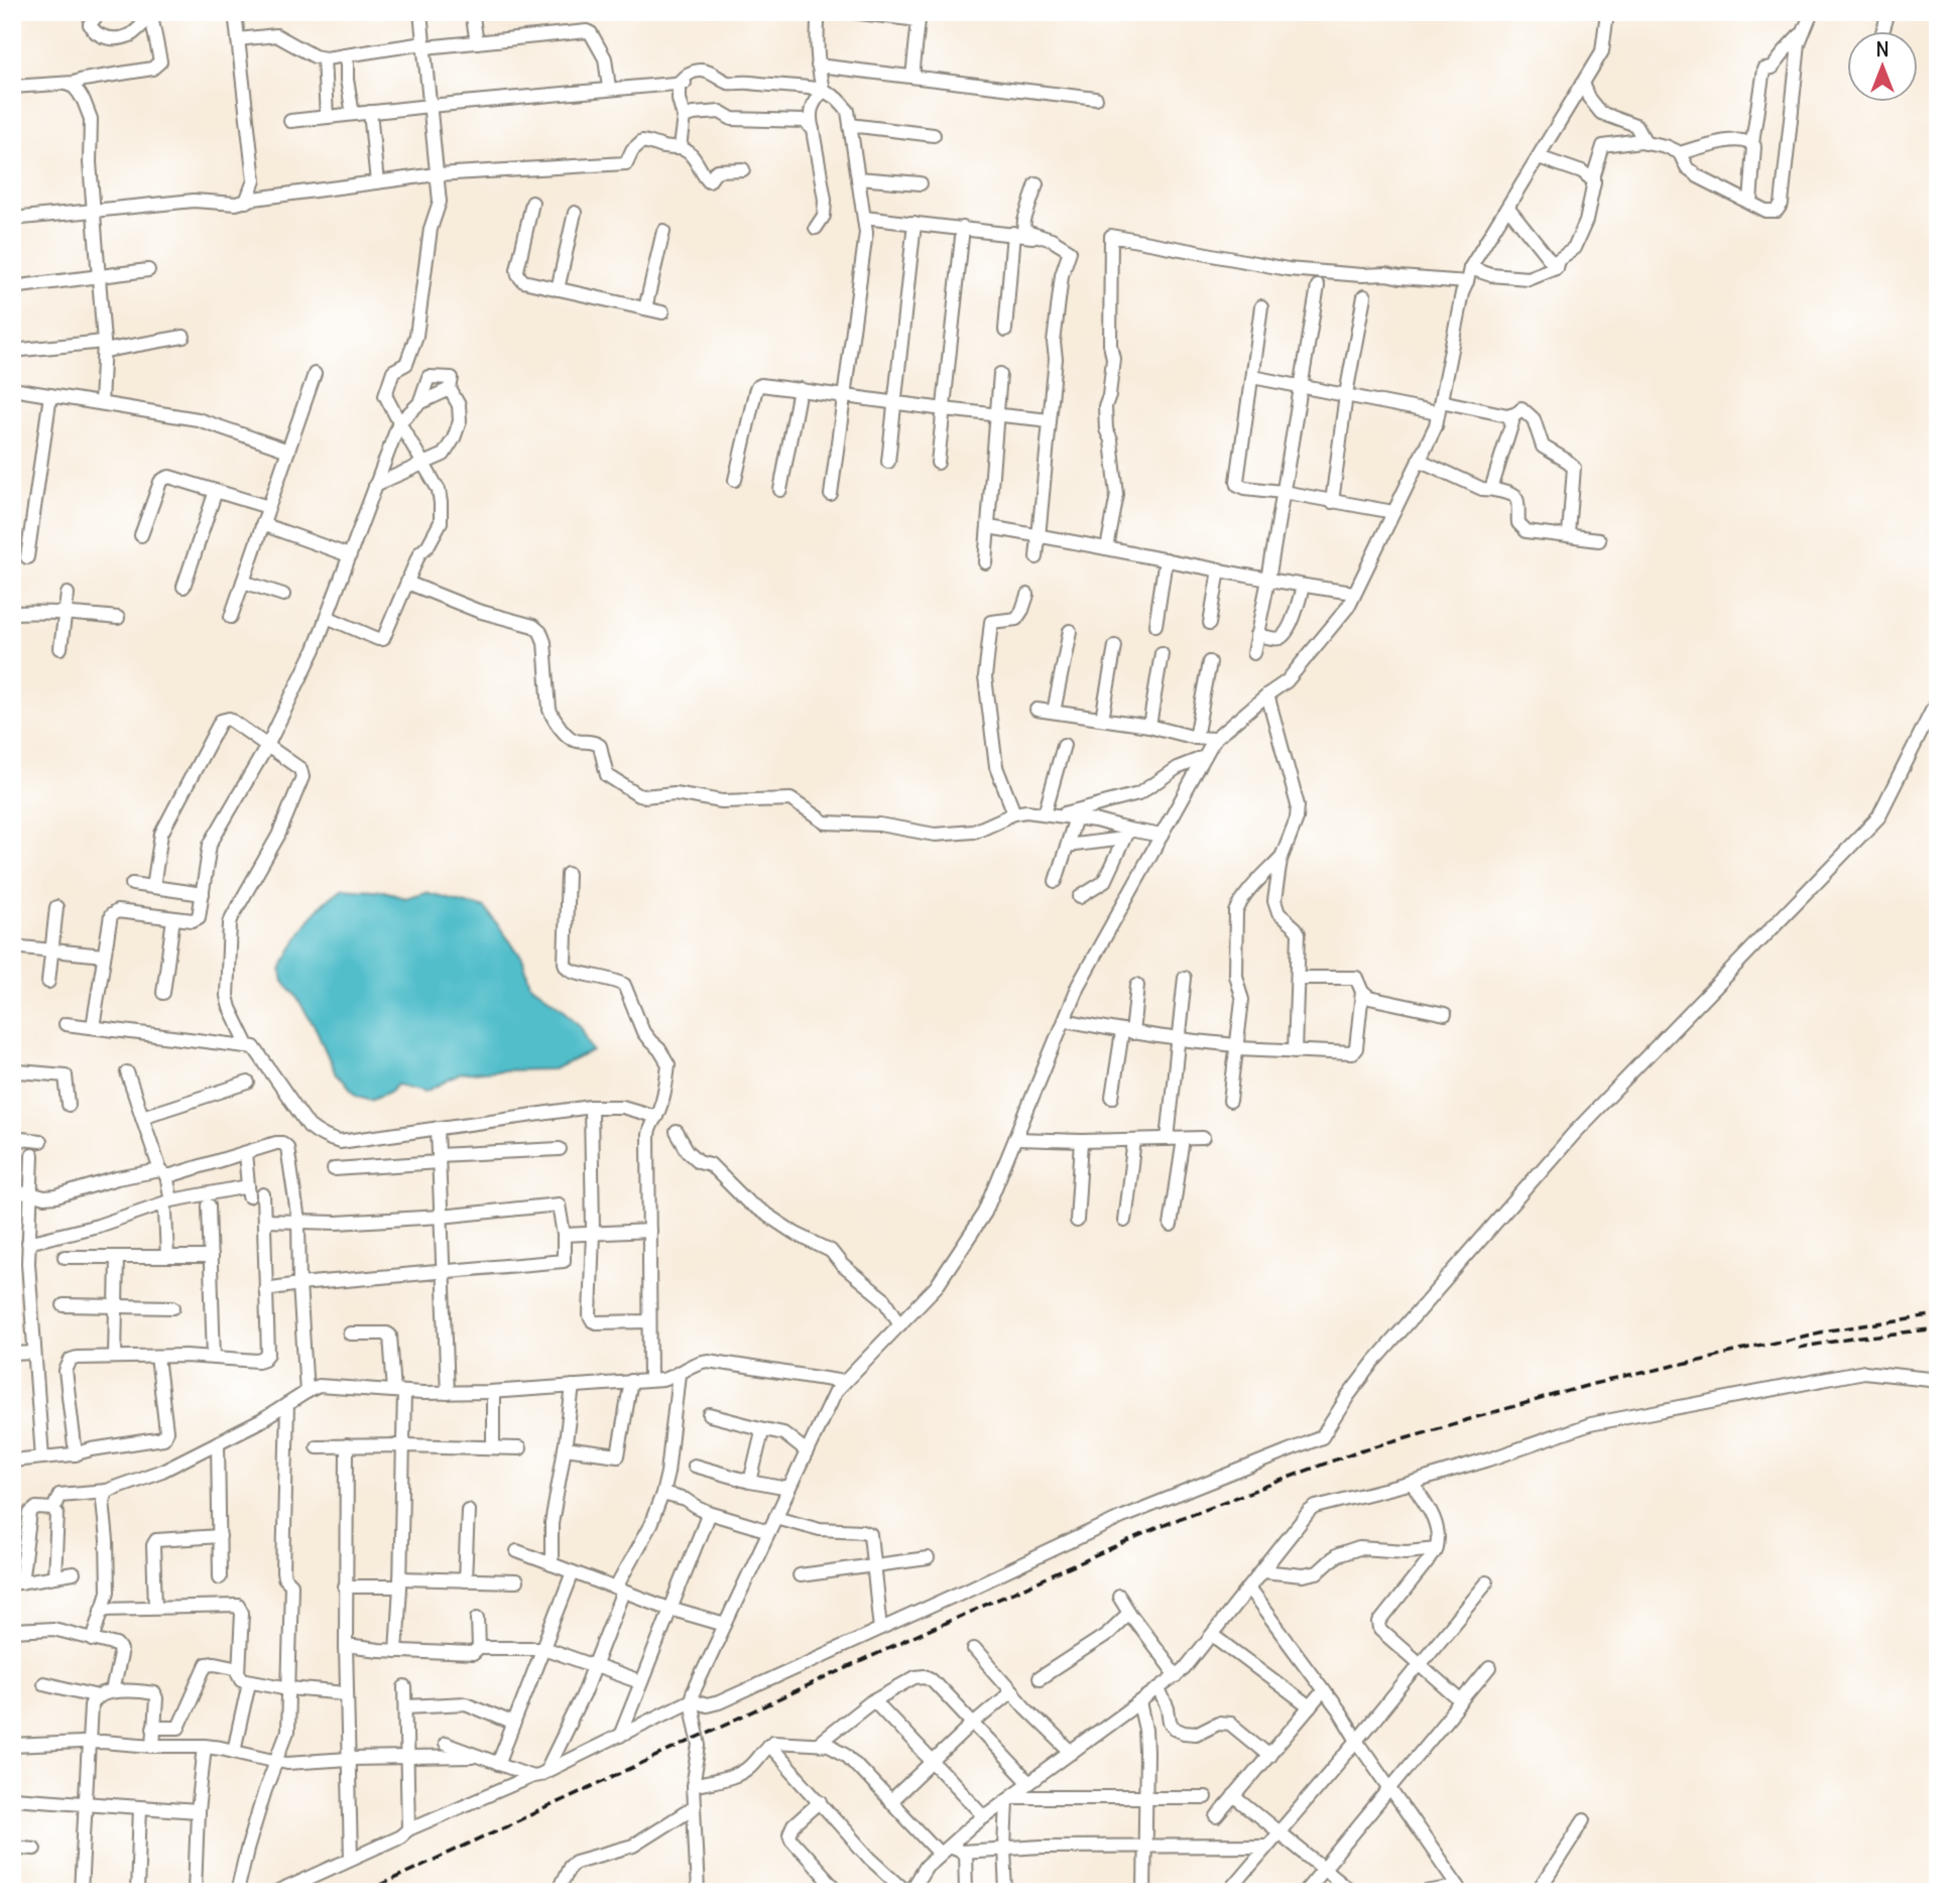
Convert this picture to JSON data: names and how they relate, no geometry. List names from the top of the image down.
{
  "north": "top"
}
